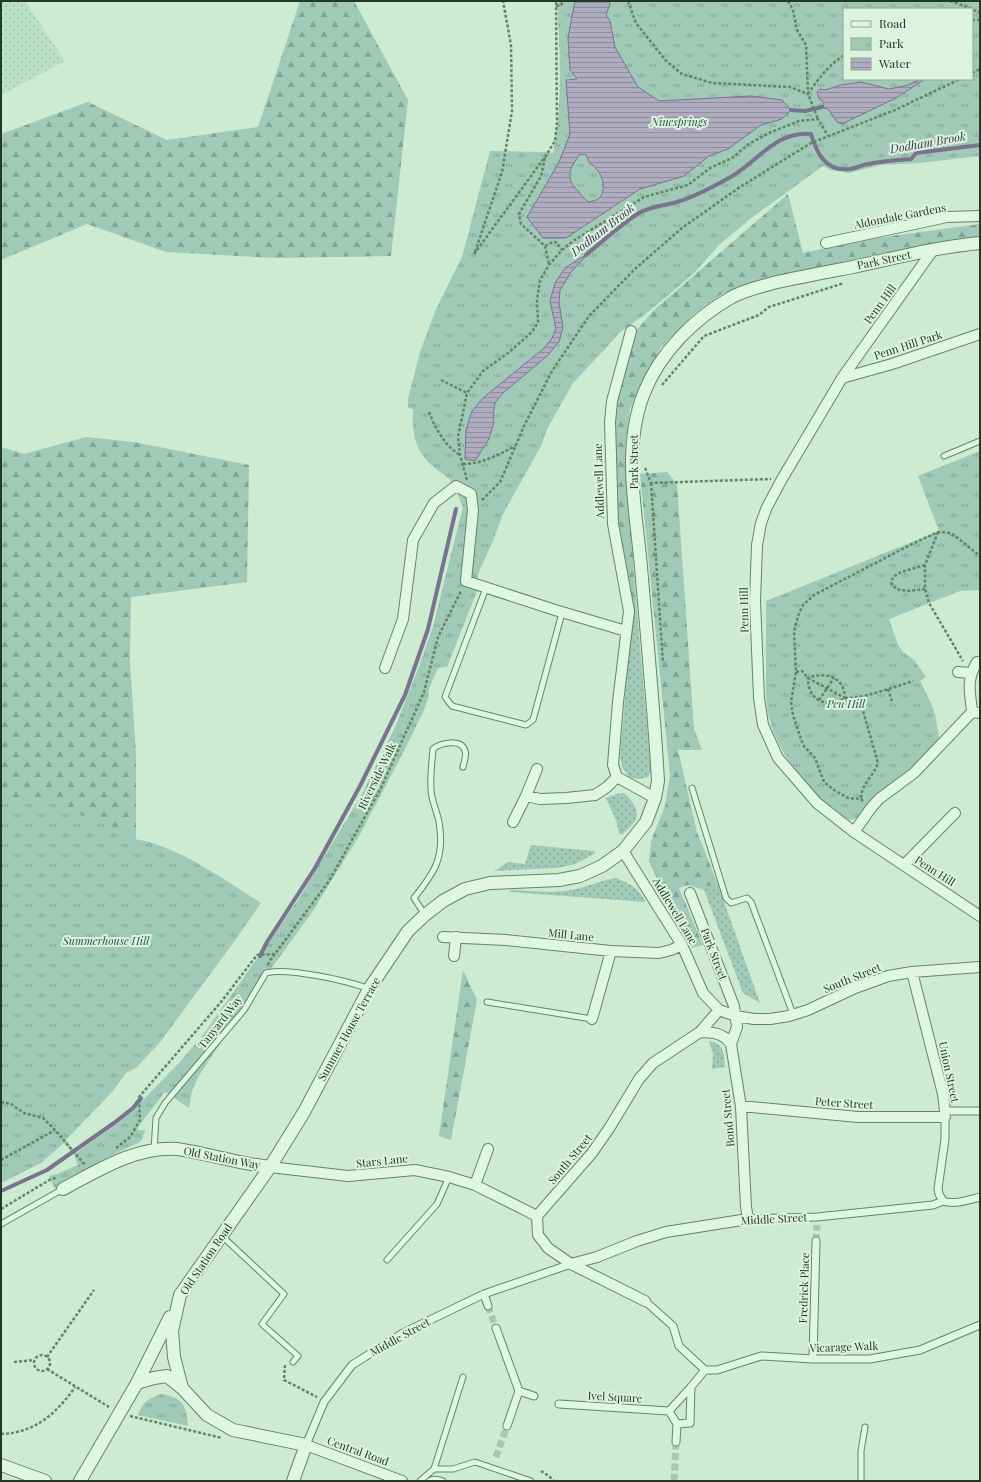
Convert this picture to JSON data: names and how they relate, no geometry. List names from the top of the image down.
{
  "streets": {
    "street": [
      "Aldondale Gardens",
      "Park Street",
      "Penn Hill",
      "Penn Hill Park",
      "Addlewell Lane",
      "Mill Lane",
      "South Street",
      "Summer House Terrace",
      "Union Street",
      "Peter Street",
      "Bond Street",
      "Old Station Way",
      "Stars Lane",
      "Middle Street",
      "Old Station Road",
      "Fredrick Place",
      "Vicarage Walk",
      "Ivel Square",
      "Central Road"
    ],
    "lane": ["Tanyard Way"],
    "path": ["Riverside Walk"]
  },
  "crossings": [
    ["Park Street", "Penn Hill"],
    ["Park Street", "Addlewell Lane"],
    ["Park Street", "South Street"],
    ["Park Street", "Summer House Terrace"],
    ["Park Street", "Bond Street"],
    ["Penn Hill", "Penn Hill Park"],
    ["Addlewell Lane", "Mill Lane"],
    ["Addlewell Lane", "South Street"],
    ["Addlewell Lane", "Summer House Terrace"],
    ["Addlewell Lane", "Bond Street"],
    ["South Street", "Union Street"],
    ["South Street", "Bond Street"],
    ["South Street", "Stars Lane"],
    ["Tanyard Way", "Summer House Terrace"],
    ["Tanyard Way", "Old Station Way"],
    ["Summer House Terrace", "Old Station Way"],
    ["Summer House Terrace", "Stars Lane"],
    ["Summer House Terrace", "Old Station Road"],
    ["Union Street", "Peter Street"],
    ["Union Street", "Middle Street"],
    ["Peter Street", "Bond Street"],
    ["Bond Street", "Middle Street"],
    ["Old Station Way", "Stars Lane"],
    ["Old Station Way", "Old Station Road"],
    ["Stars Lane", "Old Station Road"],
    ["Middle Street", "Old Station Road"],
    ["Middle Street", "Central Road"],
    ["Old Station Road", "Central Road"],
    ["Fredrick Place", "Vicarage Walk"]
  ],
  "water": ["Dodham Brook"],
  "parks": ["Ninesprings", "Pen Hill", "Summerhouse Hill"],
  "legend": ["Road", "Park", "Water"]
}
